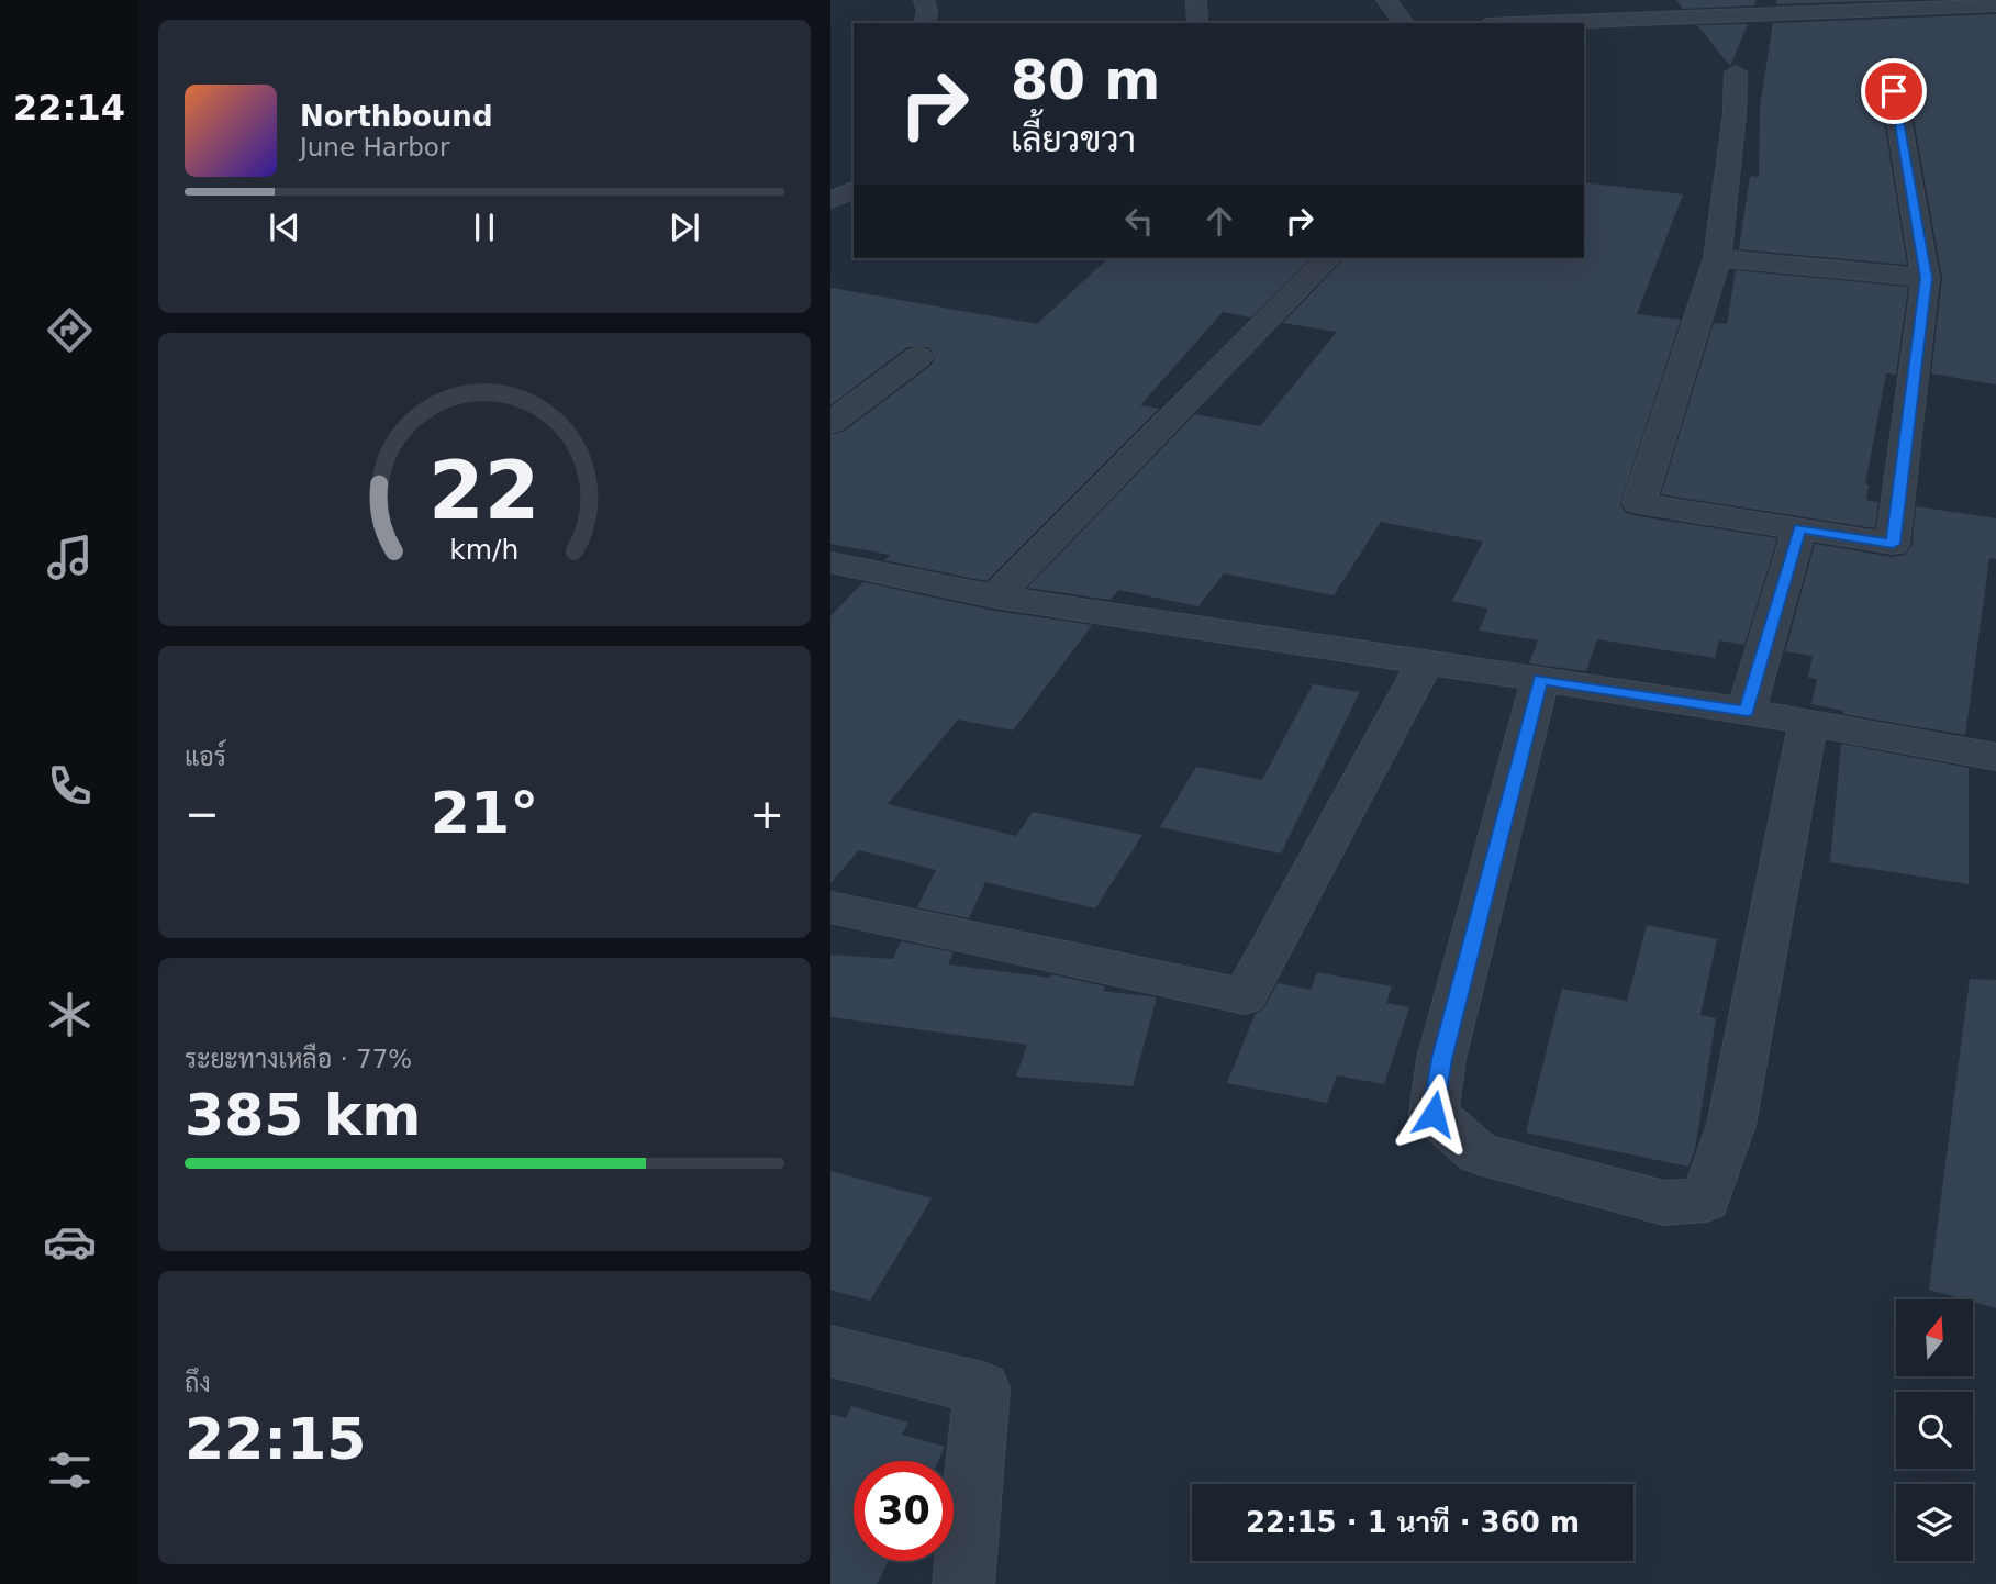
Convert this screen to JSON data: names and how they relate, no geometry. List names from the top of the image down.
{
  "north": "top",
  "page": {
    "tabs": "22:14",
    "turn": ["80 m", "เลี้ยวขวา"],
    "song": ["Northbound", "June Harbor"],
    "tile": [
      "แอร์",
      ["ระยะทางเหลือ · 77%", "385 km"],
      ["ถึง", "22:15"]
    ],
    "heat": ["−", "21°", "+"],
    "limit": "30",
    "trip": "22:15 · 1 นาที · 360 m",
    "gauge": ["22", "km/h"]
  }
}
